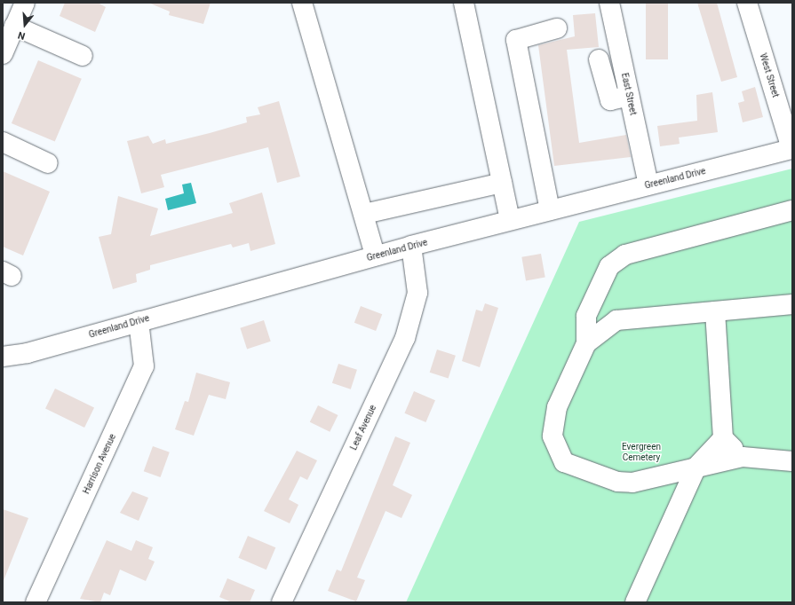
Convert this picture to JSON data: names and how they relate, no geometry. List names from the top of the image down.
{
  "streets": {
    "street": [
      "West Street",
      "East Street",
      "Greenland Drive",
      "Leaf Avenue",
      "Harrison Avenue"
    ]
  },
  "crossings": [
    ["West Street", "Greenland Drive"],
    ["East Street", "Greenland Drive"],
    ["Greenland Drive", "Leaf Avenue"],
    ["Greenland Drive", "Harrison Avenue"]
  ],
  "parks": ["Evergreen Cemetery"],
  "north": "bottom"
}
